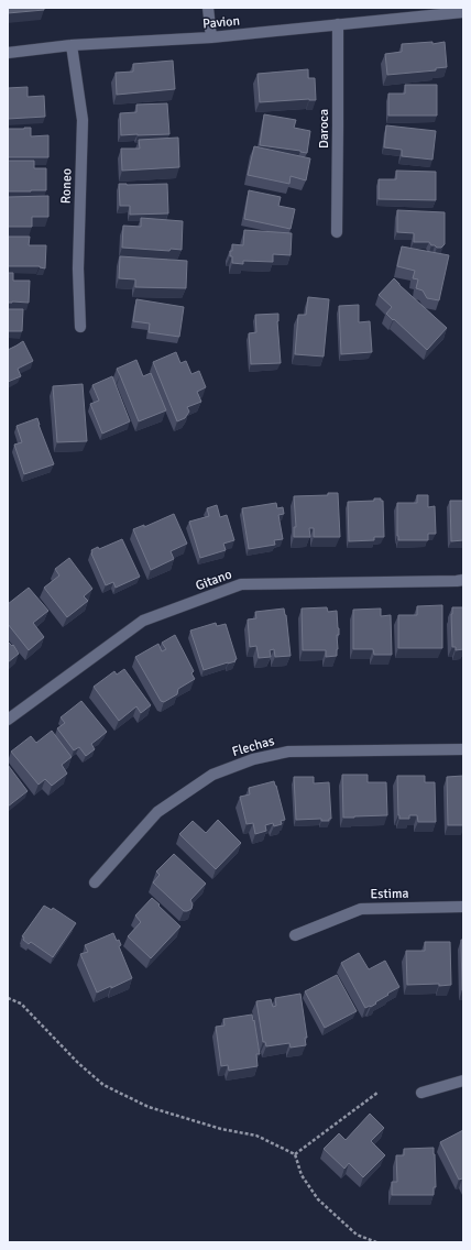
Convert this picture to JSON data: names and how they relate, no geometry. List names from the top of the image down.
{
  "streets": {
    "street": [
      "Pavion",
      "Daroca",
      "Roneo",
      "Gitano",
      "Flechas",
      "Estima"
    ]
  },
  "crossings": [
    ["Pavion", "Daroca"],
    ["Pavion", "Roneo"]
  ]
}
